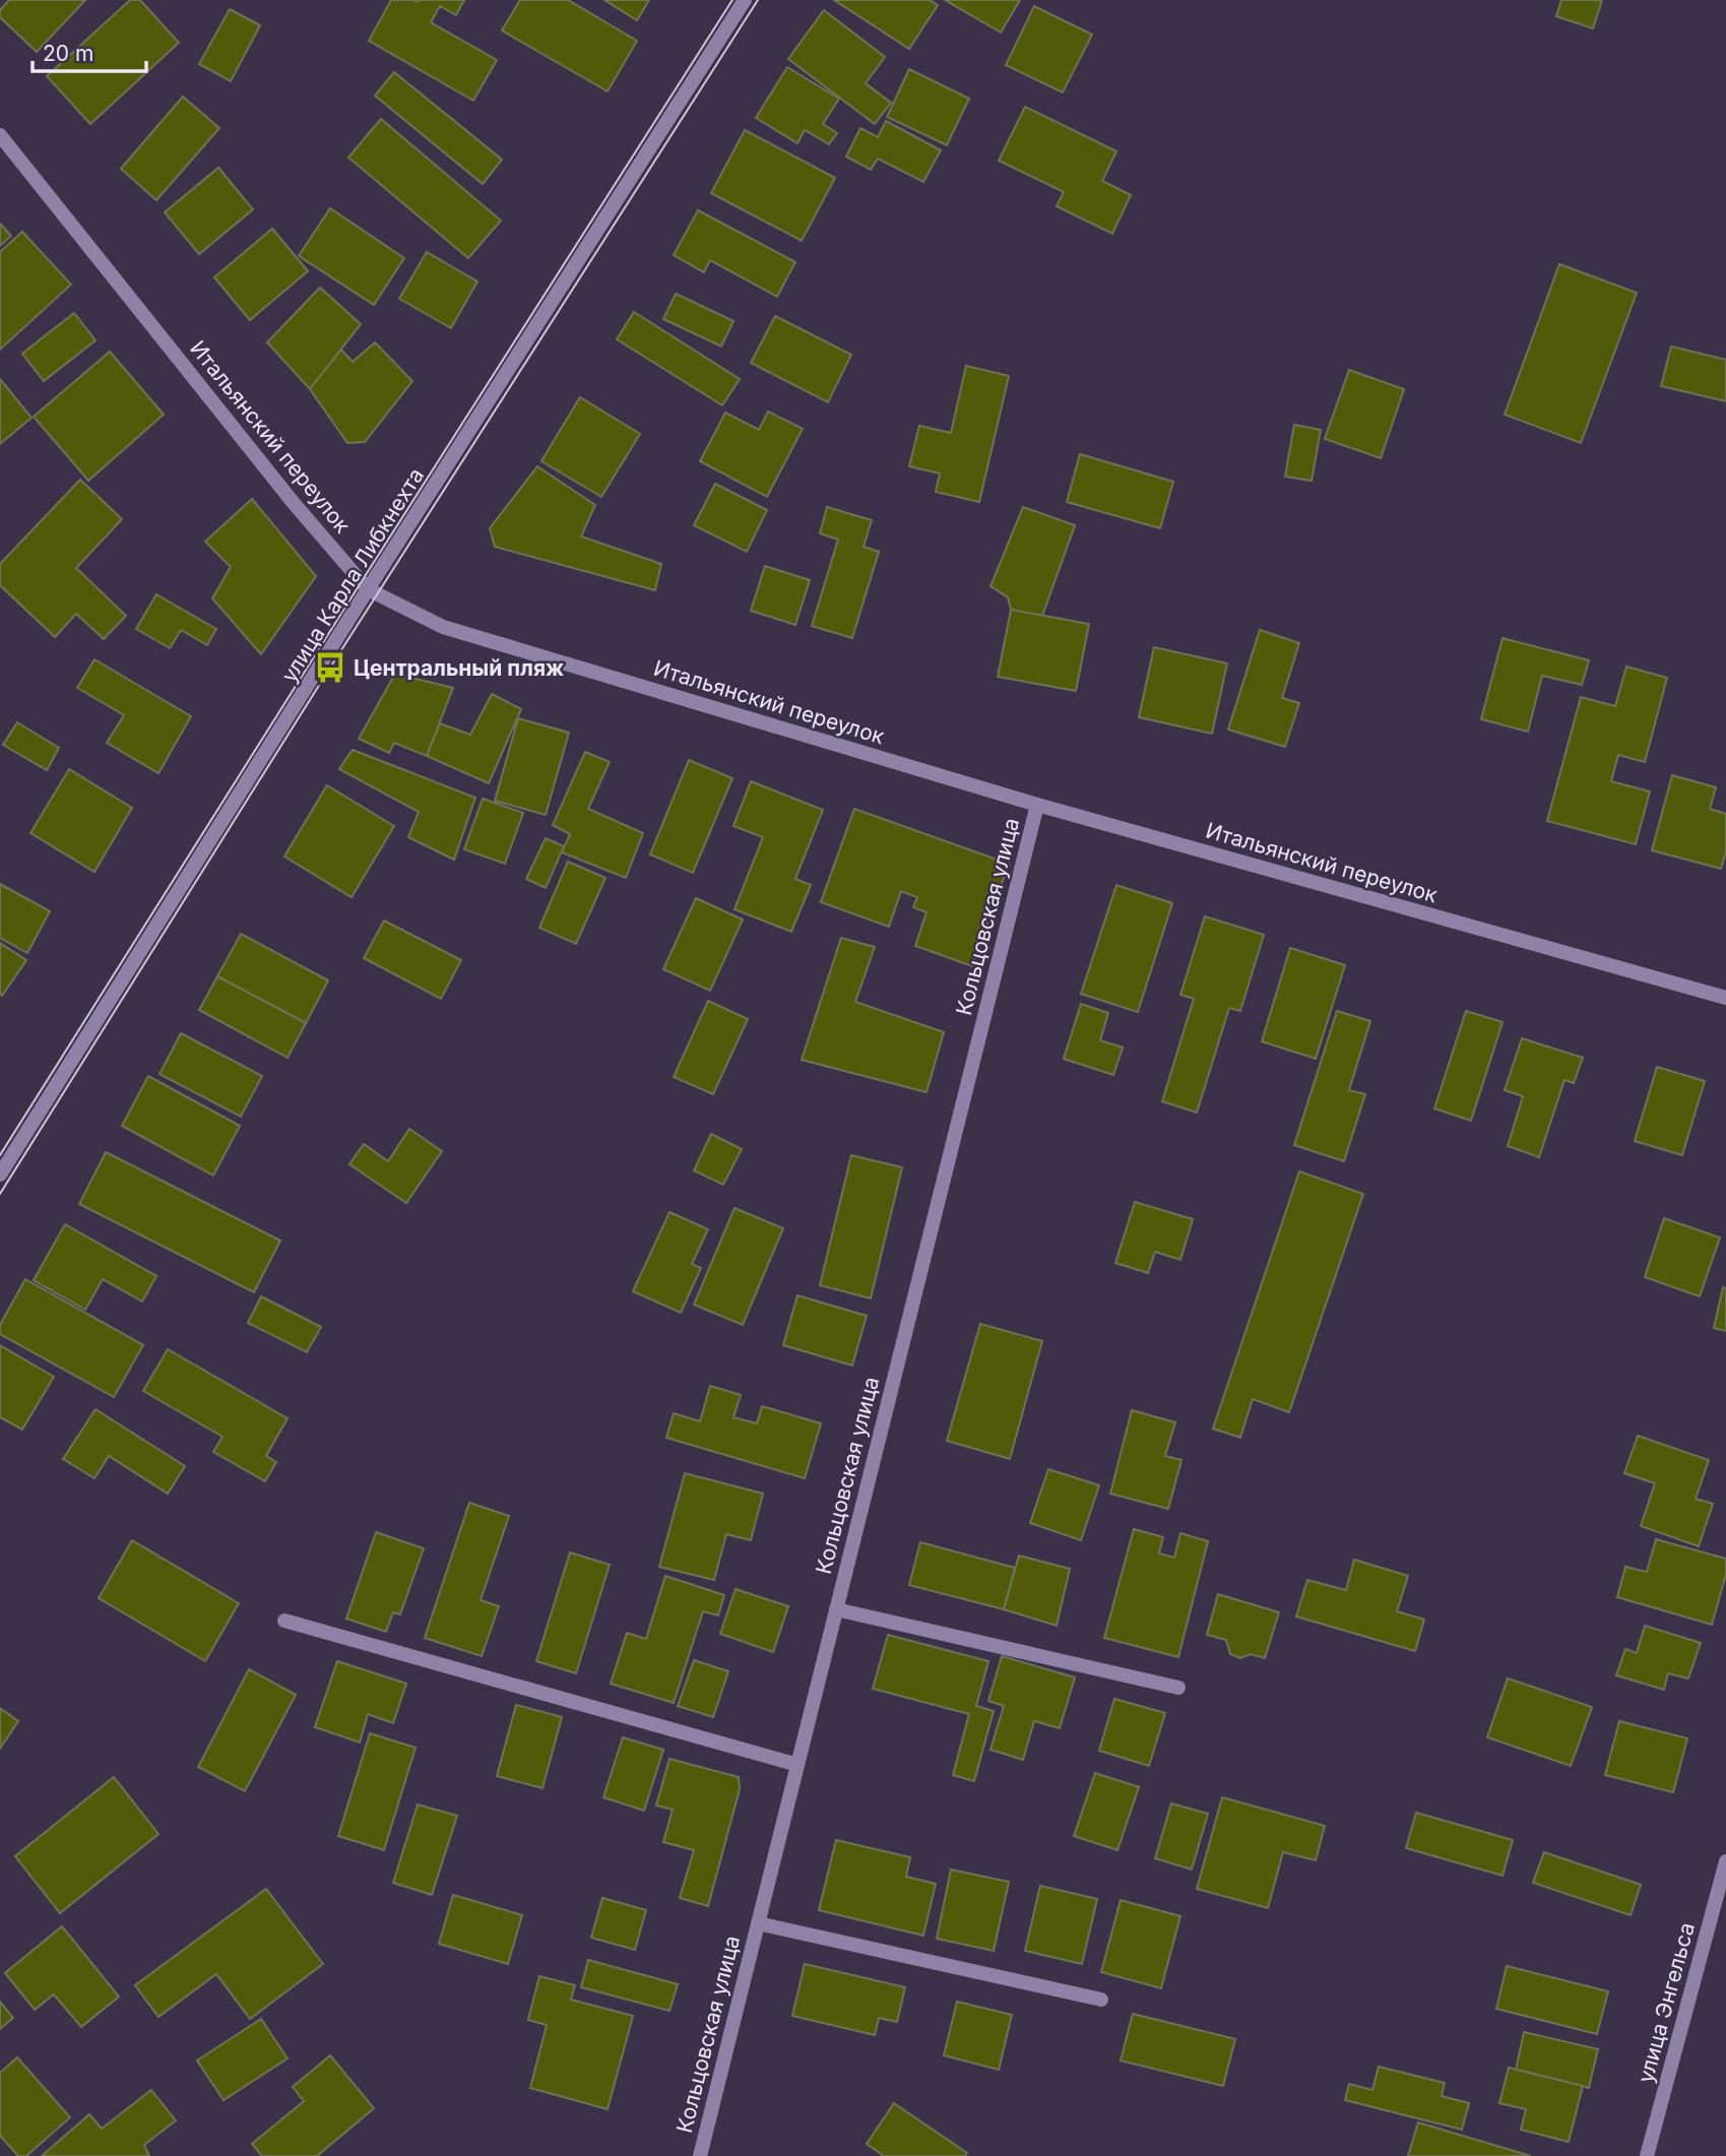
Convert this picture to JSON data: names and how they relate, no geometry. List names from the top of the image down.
{
  "streets": {
    "street": [
      "Итальянский переулок",
      "улица Карла Либкнехта",
      "Кольцовская улица",
      "улица Энгельса"
    ]
  },
  "crossings": [
    ["Итальянский переулок", "улица Карла Либкнехта"],
    ["Итальянский переулок", "Кольцовская улица"]
  ],
  "places": {
    "bus stop": ["Центральный пляж"]
  },
  "scale_bar": "20 m"
}
